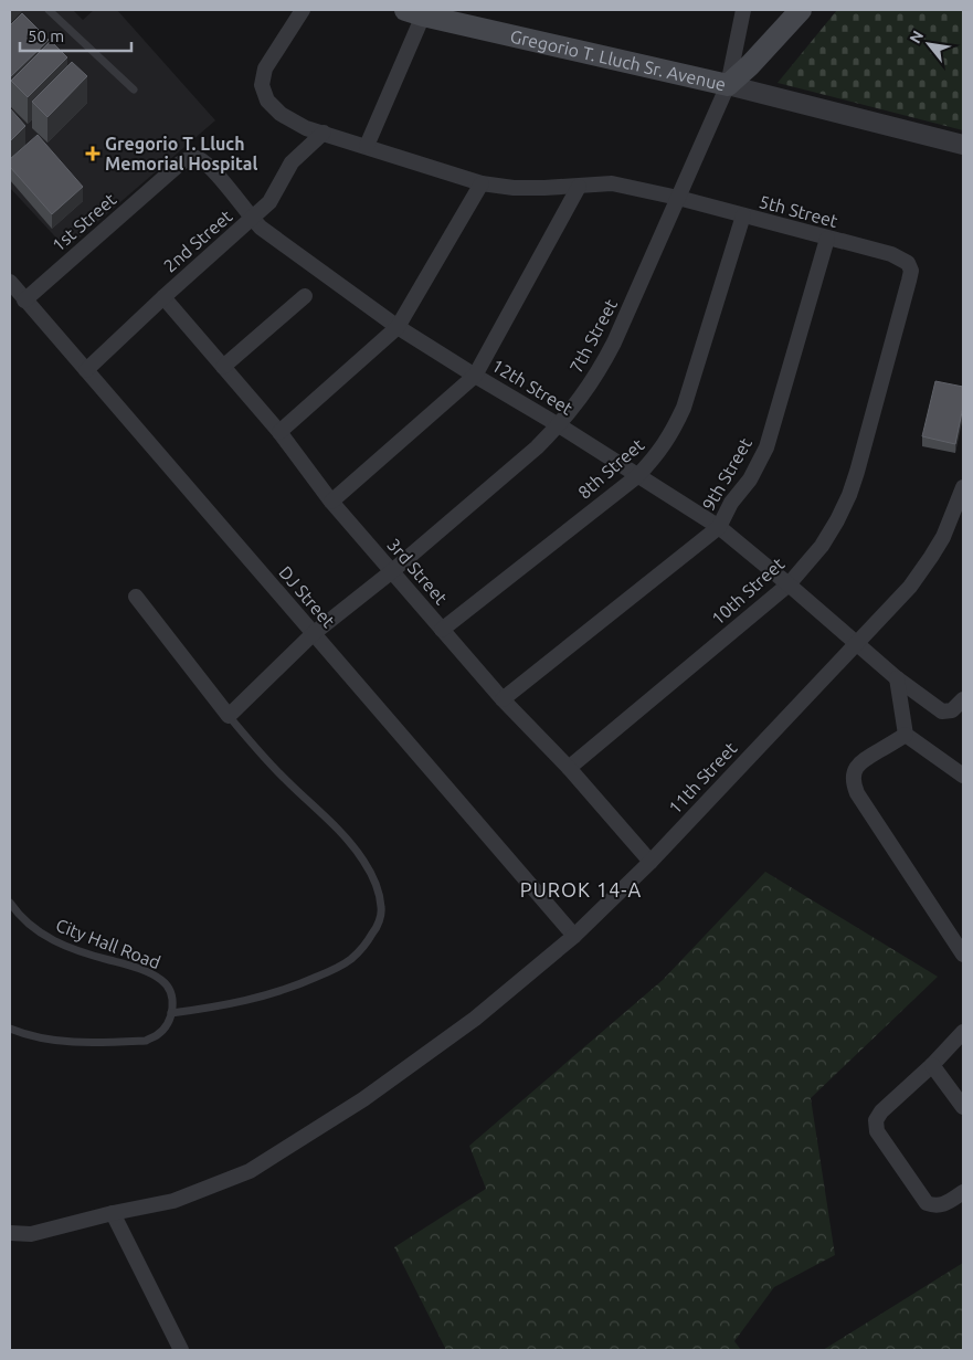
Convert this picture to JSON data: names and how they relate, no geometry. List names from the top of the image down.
{
  "streets": {
    "main road": ["Gregorio T. Lluch Sr. Avenue"],
    "street": [
      "5th Street",
      "1st Street",
      "2nd Street",
      "7th Street",
      "12th Street",
      "8th Street",
      "9th Street",
      "3rd Street",
      "10th Street",
      "DJ Street",
      "11th Street"
    ],
    "lane": ["City Hall Road"]
  },
  "crossings": [
    ["Gregorio T. Lluch Sr. Avenue", "7th Street"],
    ["5th Street", "2nd Street"],
    ["5th Street", "7th Street"],
    ["5th Street", "8th Street"],
    ["5th Street", "9th Street"],
    ["5th Street", "10th Street"],
    ["1st Street", "12th Street"],
    ["1st Street", "DJ Street"],
    ["2nd Street", "12th Street"],
    ["2nd Street", "3rd Street"],
    ["2nd Street", "DJ Street"],
    ["7th Street", "12th Street"],
    ["7th Street", "3rd Street"],
    ["7th Street", "DJ Street"],
    ["12th Street", "8th Street"],
    ["12th Street", "9th Street"],
    ["12th Street", "10th Street"],
    ["12th Street", "11th Street"],
    ["8th Street", "3rd Street"],
    ["9th Street", "3rd Street"],
    ["3rd Street", "10th Street"],
    ["3rd Street", "11th Street"],
    ["DJ Street", "11th Street"]
  ],
  "districts": ["PUROK 14-A"],
  "places": {
    "health": ["Gregorio T. Lluch Memorial Hospital"]
  },
  "scale_bar": "50 m",
  "north": "top left"
}
